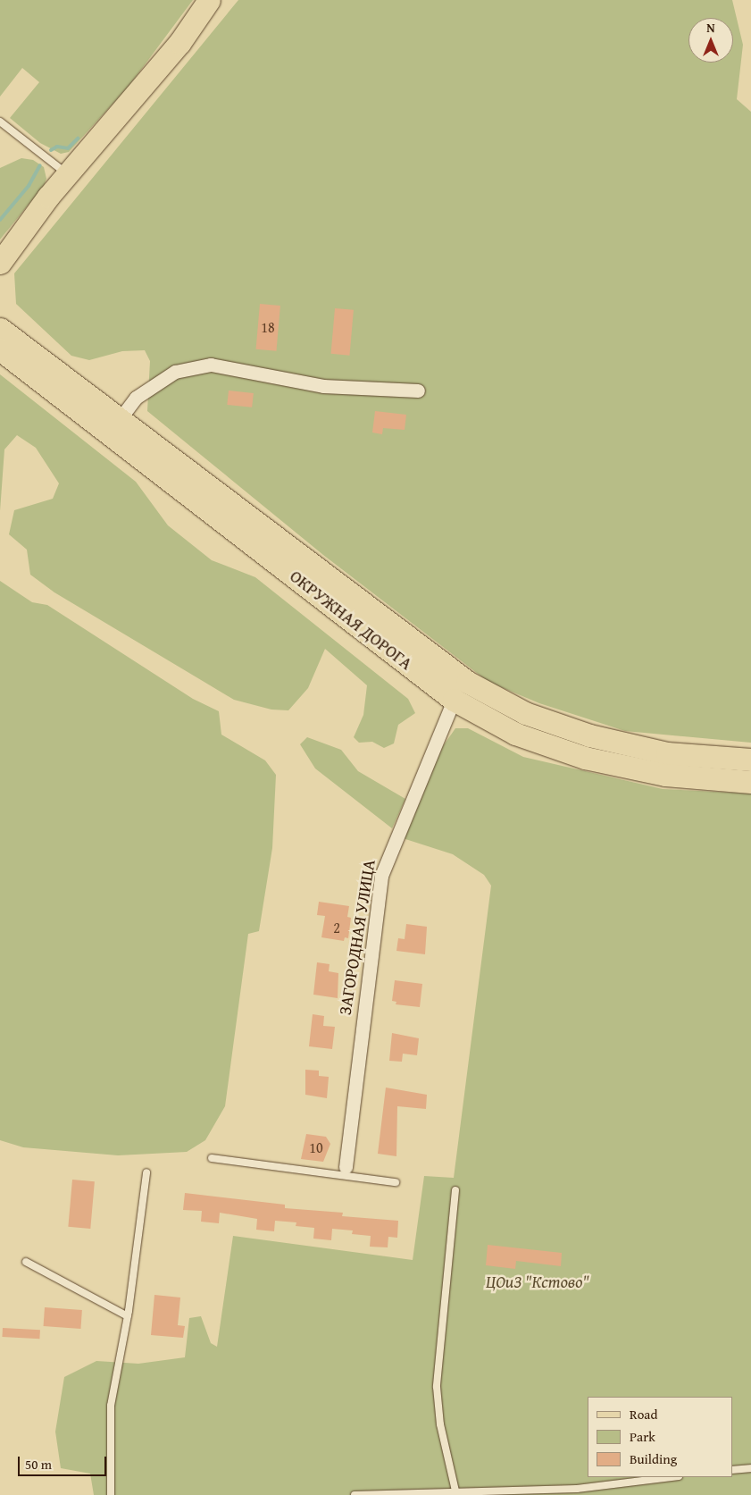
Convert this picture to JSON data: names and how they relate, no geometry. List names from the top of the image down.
{
  "streets": {
    "main road": ["ОКРУЖНАЯ ДОРОГА"],
    "street": ["ЗАГОРОДНАЯ УЛИЦА"]
  },
  "crossings": [
    ["ОКРУЖНАЯ ДОРОГА", "ЗАГОРОДНАЯ УЛИЦА"]
  ],
  "parks": ["ЦОиЗ \"Кстово\""],
  "house_numbers": ["18", "2", "10"],
  "legend": ["Road", "Park", "Building"],
  "scale_bar": "50 m",
  "north": "top"
}
